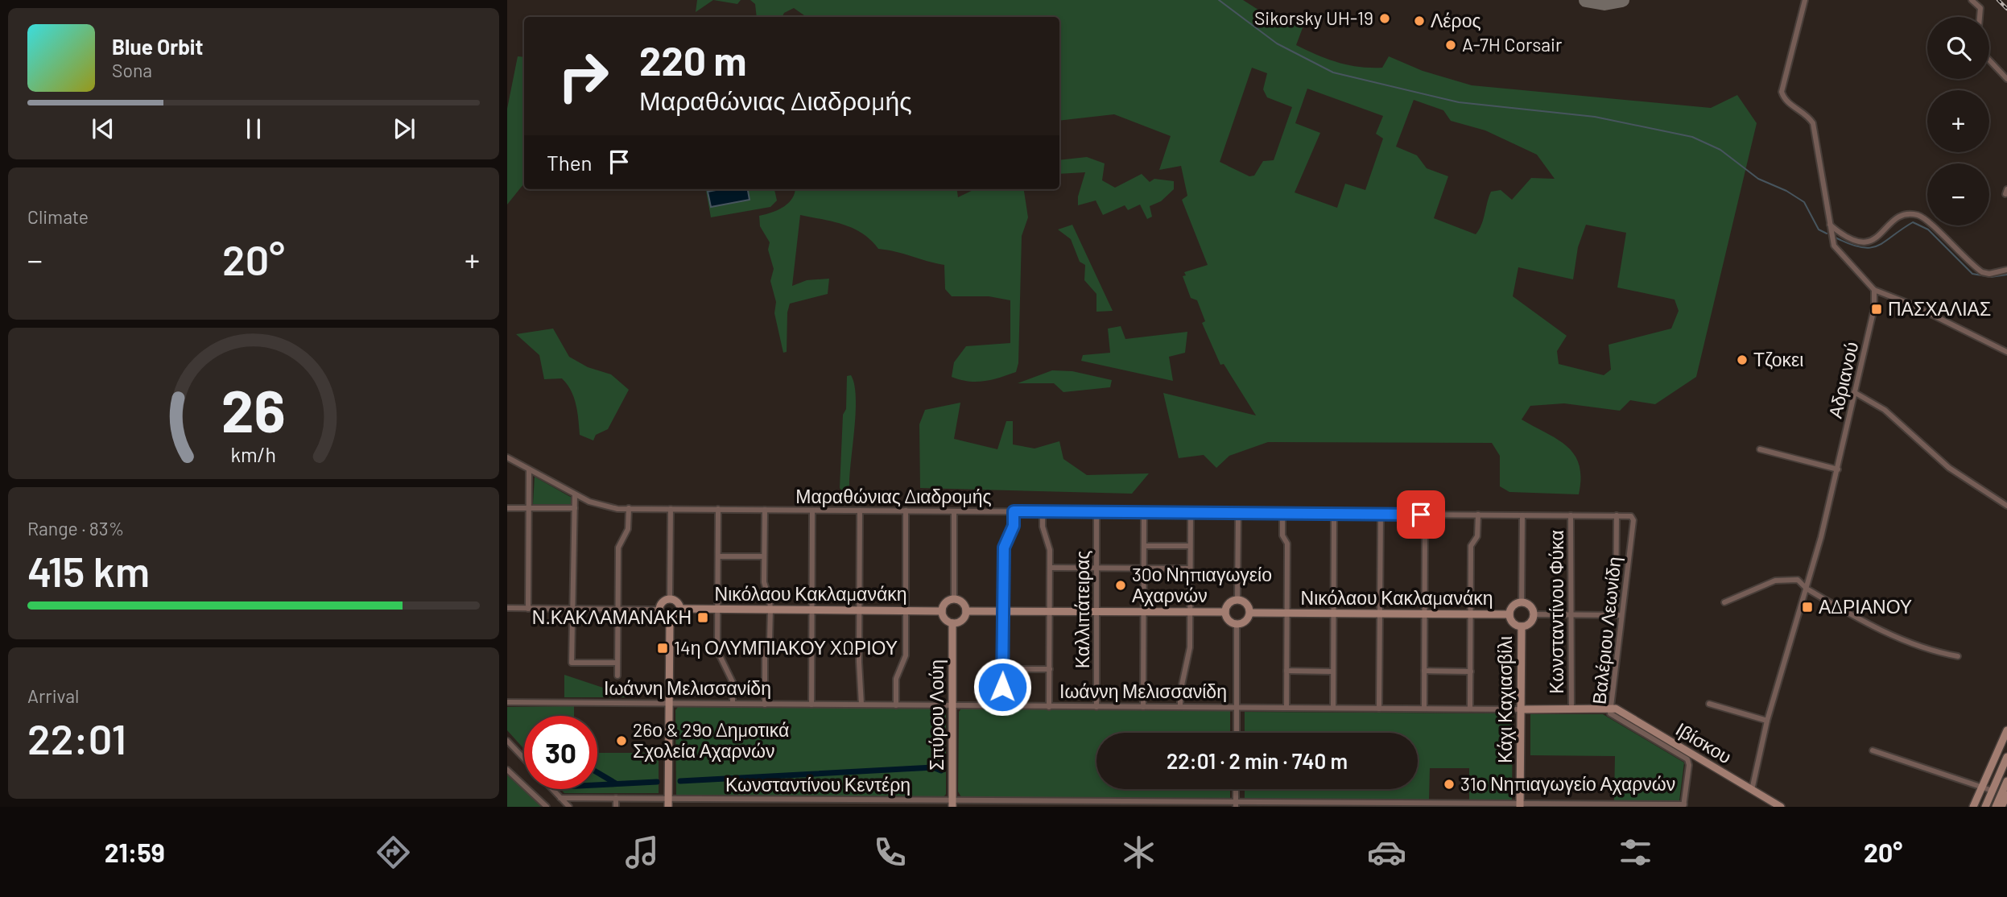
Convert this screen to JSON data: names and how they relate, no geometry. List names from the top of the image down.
{
  "streets": {
    "street": [
      "Αδριανού",
      "Μαραθώνιας Διαδρομής",
      "Νικόλαου Κακλαμανάκη",
      "Καλλιπάτειρας",
      "Κωνσταντίνου Φύκα",
      "Βαλέριου Λεωνίδη",
      "Ιωάννη Μελισσανίδη",
      "Κάχι Καχιασβίλι",
      "Σπύρου Λούη",
      "Ιβίσκου",
      "Κωνσταντίνου Κεντέρη"
    ]
  },
  "crossings": [
    ["Αδριανού", "Ιβίσκου"],
    ["Μαραθώνιας Διαδρομής", "Καλλιπάτειρας"],
    ["Μαραθώνιας Διαδρομής", "Κωνσταντίνου Φύκα"],
    ["Μαραθώνιας Διαδρομής", "Βαλέριου Λεωνίδη"],
    ["Νικόλαου Κακλαμανάκη", "Κάχι Καχιασβίλι"],
    ["Νικόλαου Κακλαμανάκη", "Σπύρου Λούη"],
    ["Καλλιπάτειρας", "Ιωάννη Μελισσανίδη"],
    ["Κωνσταντίνου Φύκα", "Ιωάννη Μελισσανίδη"],
    ["Βαλέριου Λεωνίδη", "Ιωάννη Μελισσανίδη"],
    ["Βαλέριου Λεωνίδη", "Ιβίσκου"],
    ["Βαλέριου Λεωνίδη", "Κωνσταντίνου Κεντέρη"],
    ["Ιωάννη Μελισσανίδη", "Κάχι Καχιασβίλι"],
    ["Ιωάννη Μελισσανίδη", "Σπύρου Λούη"],
    ["Ιωάννη Μελισσανίδη", "Ιβίσκου"],
    ["Κάχι Καχιασβίλι", "Κωνσταντίνου Κεντέρη"],
    ["Σπύρου Λούη", "Κωνσταντίνου Κεντέρη"]
  ],
  "places": {
    "other": [
      "Sikorsky UH-19",
      "Λέρος",
      "A-7H Corsair",
      "Τζοκει",
      "30ο Νηπιαγωγείο Αχαρνών",
      "26ο & 29ο Δημοτικά Σχολεία Αχαρνών",
      "31ο Νηπιαγωγείο Αχαρνών"
    ],
    "transit": [
      "ΠΑΣΧΑΛΙΑΣ",
      "ΑΔΡΙΑΝΟΥ",
      "Ν.ΚΑΚΛΑΜΑΝΑΚΗ",
      "14η ΟΛΥΜΠΙΑΚΟΥ ΧΩΡΙΟΥ"
    ]
  },
  "page": {
    "map_buttons": ["+", "−"],
    "turn": ["220 m", "Μαραθώνιας Διαδρομής"],
    "song": ["Blue Orbit", "Sona"],
    "then": "Then",
    "tile": [
      "Climate",
      ["Range · 83%", "415 km"],
      ["Arrival", "22:01"]
    ],
    "heat": ["−", "20°", "+"],
    "limit": "30",
    "trip": "22:01 · 2 min · 740 m",
    "tabs": ["21:59", "20°"],
    "gauge": ["26", "km/h"]
  }
}
